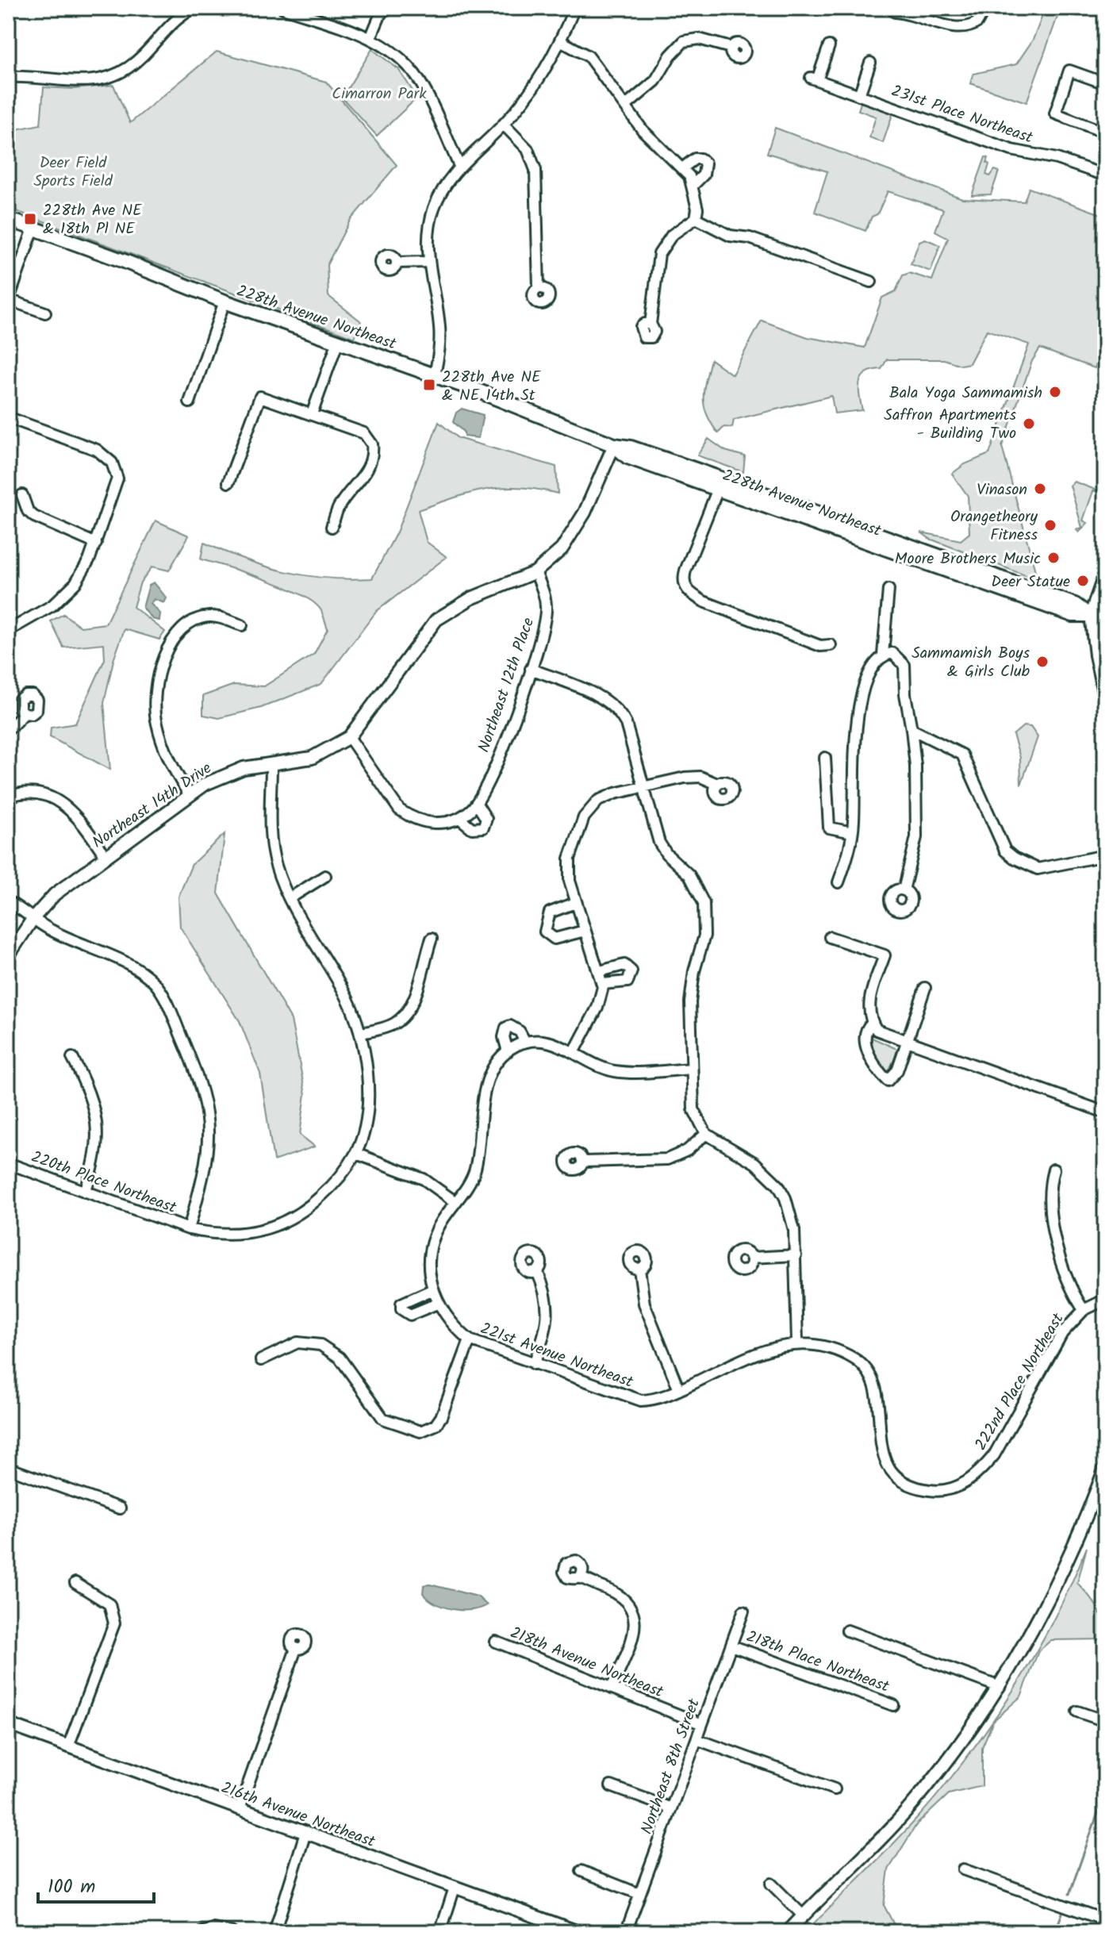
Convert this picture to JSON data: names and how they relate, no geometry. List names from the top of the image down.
{
  "streets": {
    "main road": ["228th Avenue Northeast"],
    "street": [
      "231st Place Northeast",
      "Northeast 12th Place",
      "Northeast 14th Drive",
      "220th Place Northeast",
      "221st Avenue Northeast",
      "222nd Place Northeast",
      "218th Place Northeast",
      "218th Avenue Northeast",
      "Northeast 8th Street",
      "216th Avenue Northeast"
    ]
  },
  "crossings": [
    ["Northeast 12th Place", "Northeast 14th Drive"],
    ["221st Avenue Northeast", "222nd Place Northeast"],
    ["218th Place Northeast", "Northeast 8th Street"],
    ["218th Avenue Northeast", "Northeast 8th Street"]
  ],
  "parks": ["Cimarron Park", "Deer Field Sports Field"],
  "places": {
    "transit": ["228th Ave NE & 18th Pl NE", "228th Ave NE & NE 14th St"],
    "other": [
      "Bala Yoga Sammamish",
      "Saffron Apartments - Building Two",
      "Vinason",
      "Orangetheory Fitness",
      "Moore Brothers Music",
      "Deer Statue",
      "Sammamish Boys & Girls Club"
    ]
  },
  "scale_bar": "100 m"
}
